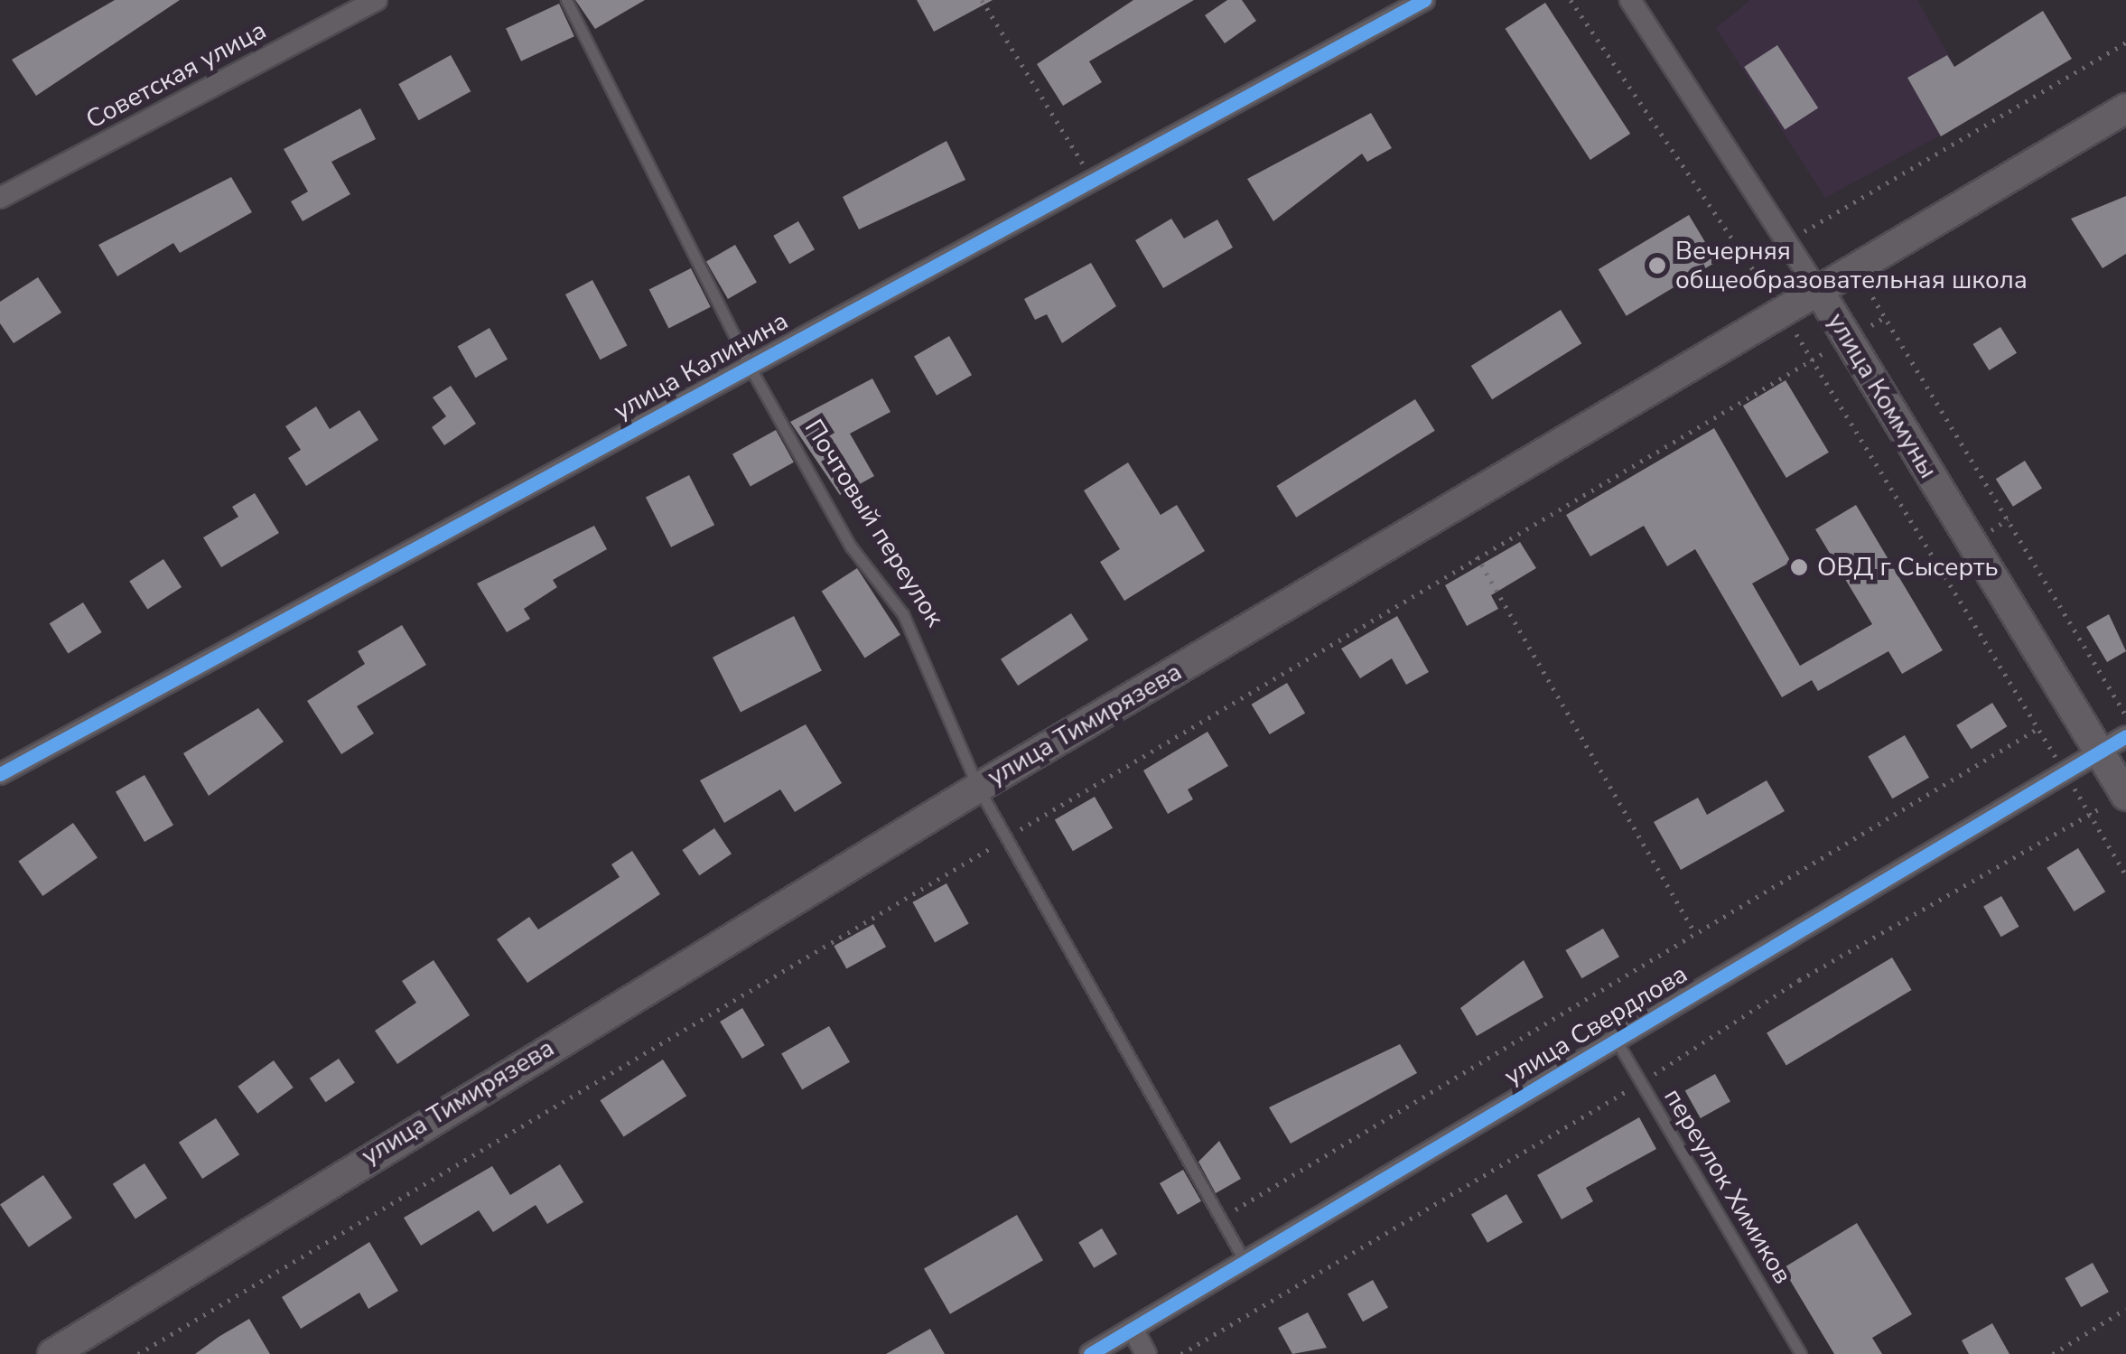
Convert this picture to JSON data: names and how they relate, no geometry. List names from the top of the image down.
{
  "streets": {
    "main road": ["улица Коммуны", "улица Тимирязева"],
    "street": ["Советская улица", "улица Калинина", "улица Свердлова"],
    "lane": ["Почтовый переулок", "переулок Химиков"]
  },
  "crossings": [
    ["улица Калинина", "Почтовый переулок"],
    ["улица Коммуны", "улица Тимирязева"],
    ["улица Коммуны", "улица Свердлова"],
    ["Почтовый переулок", "улица Тимирязева"],
    ["Почтовый переулок", "улица Свердлова"],
    ["улица Свердлова", "переулок Химиков"]
  ],
  "places": ["Вечерняя общеобразовательная школа", "ОВД г Сысерть"]
}
